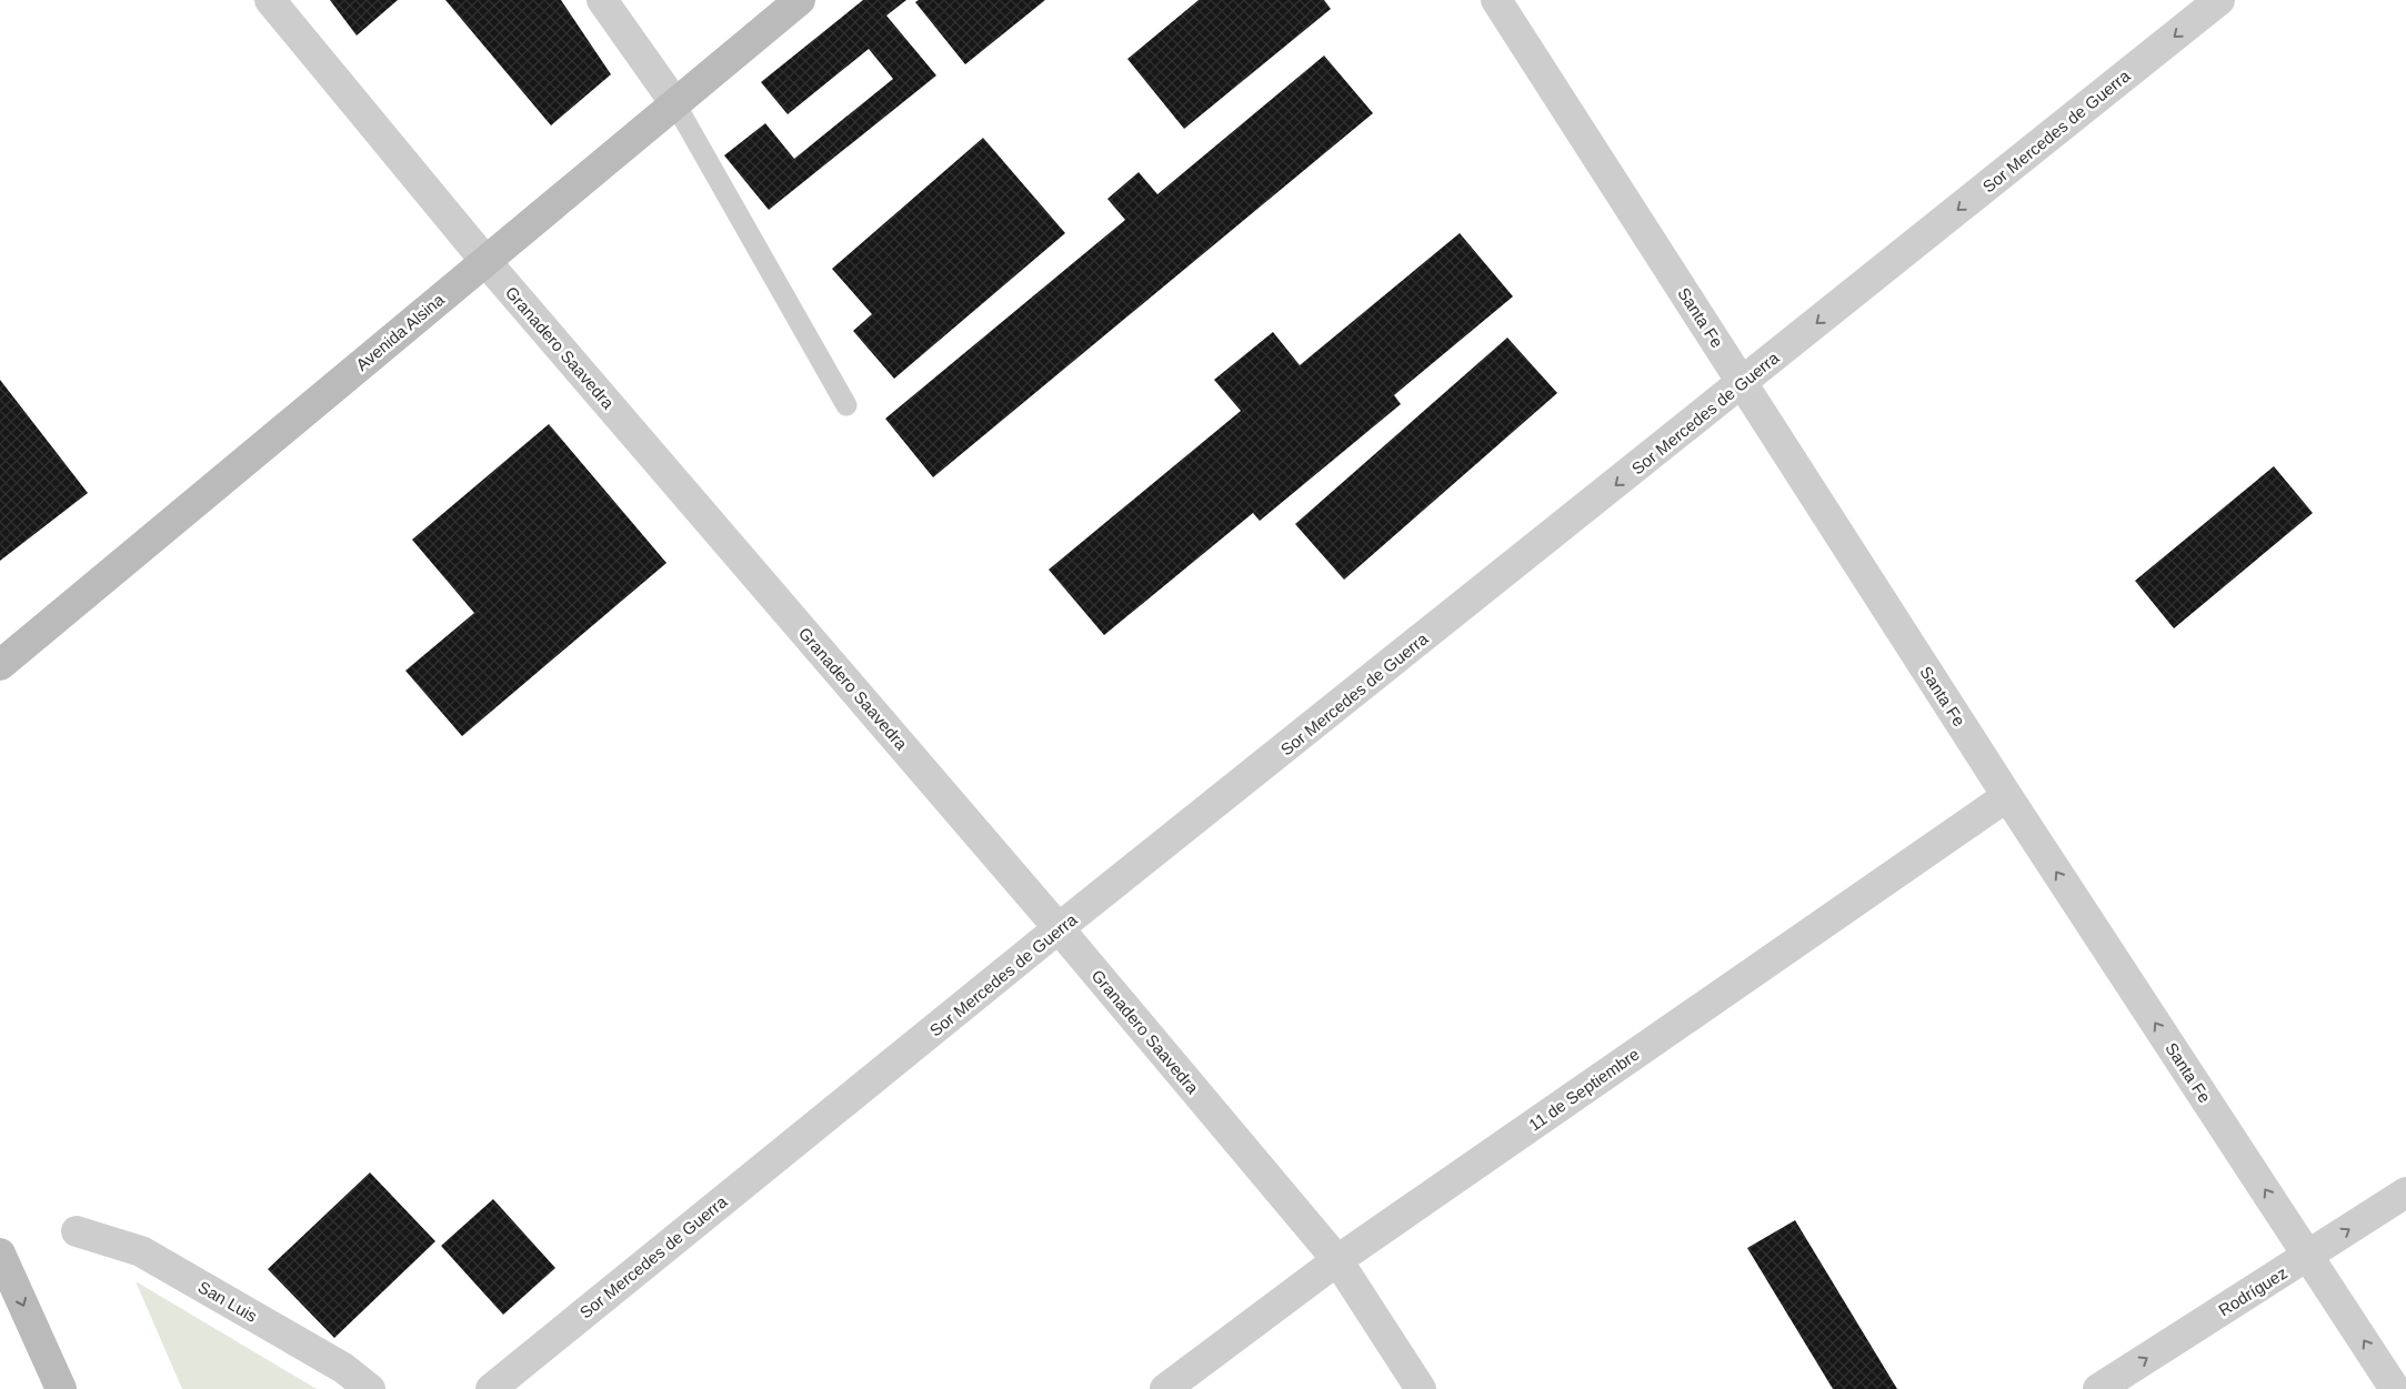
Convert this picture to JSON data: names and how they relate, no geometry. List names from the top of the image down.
{
  "streets": {
    "main road": ["Avenida Alsina"],
    "street": [
      "Sor Mercedes de Guerra",
      "Santa Fe",
      "Granadero Saavedra",
      "11 de Septiembre",
      "Rodríguez",
      "San Luis"
    ]
  },
  "crossings": [
    ["Sor Mercedes de Guerra", "Santa Fe"],
    ["Sor Mercedes de Guerra", "Granadero Saavedra"],
    ["Santa Fe", "11 de Septiembre"],
    ["Santa Fe", "Rodríguez"],
    ["Avenida Alsina", "Granadero Saavedra"],
    ["Granadero Saavedra", "11 de Septiembre"]
  ],
  "one_way": ["Sor Mercedes de Guerra", "Santa Fe", "Rodríguez"]
}
